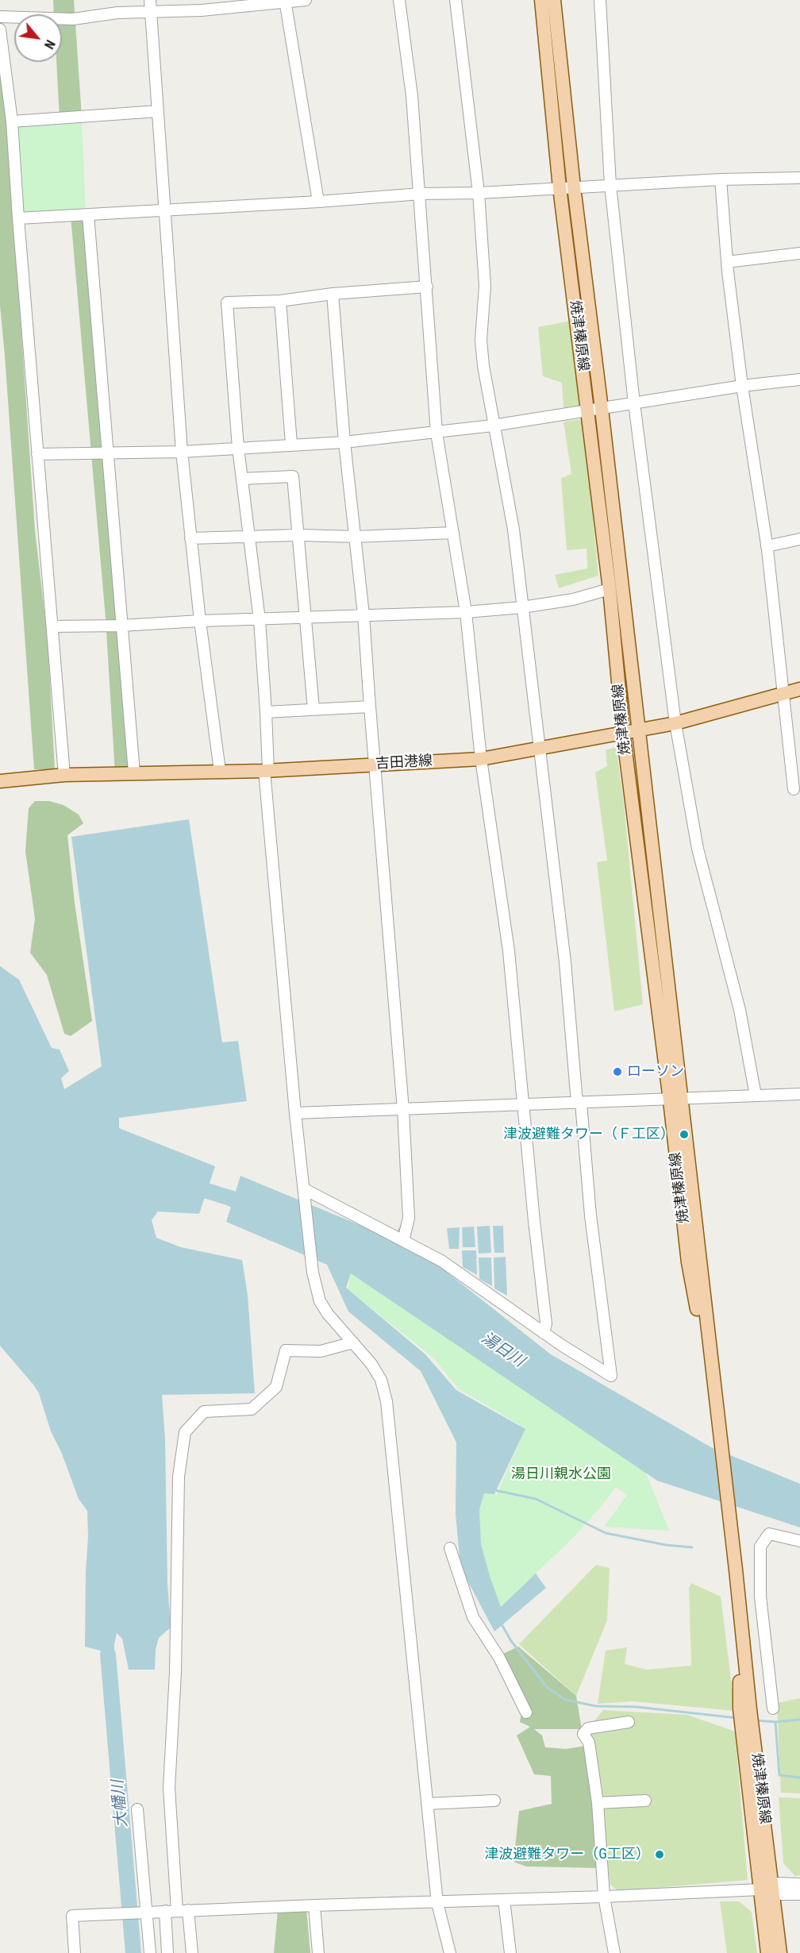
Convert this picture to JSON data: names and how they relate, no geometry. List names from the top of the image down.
{
  "streets": {
    "main road": ["焼津榛原線", "吉田港線"]
  },
  "crossings": [
    ["焼津榛原線", "吉田港線"]
  ],
  "water": ["湯日川", "大幡川"],
  "parks": ["湯日川親水公園"],
  "places": ["ローソン", "津波避難タワー（Ｆ工区）", "津波避難タワー（G工区）"],
  "north": "bottom right"
}
